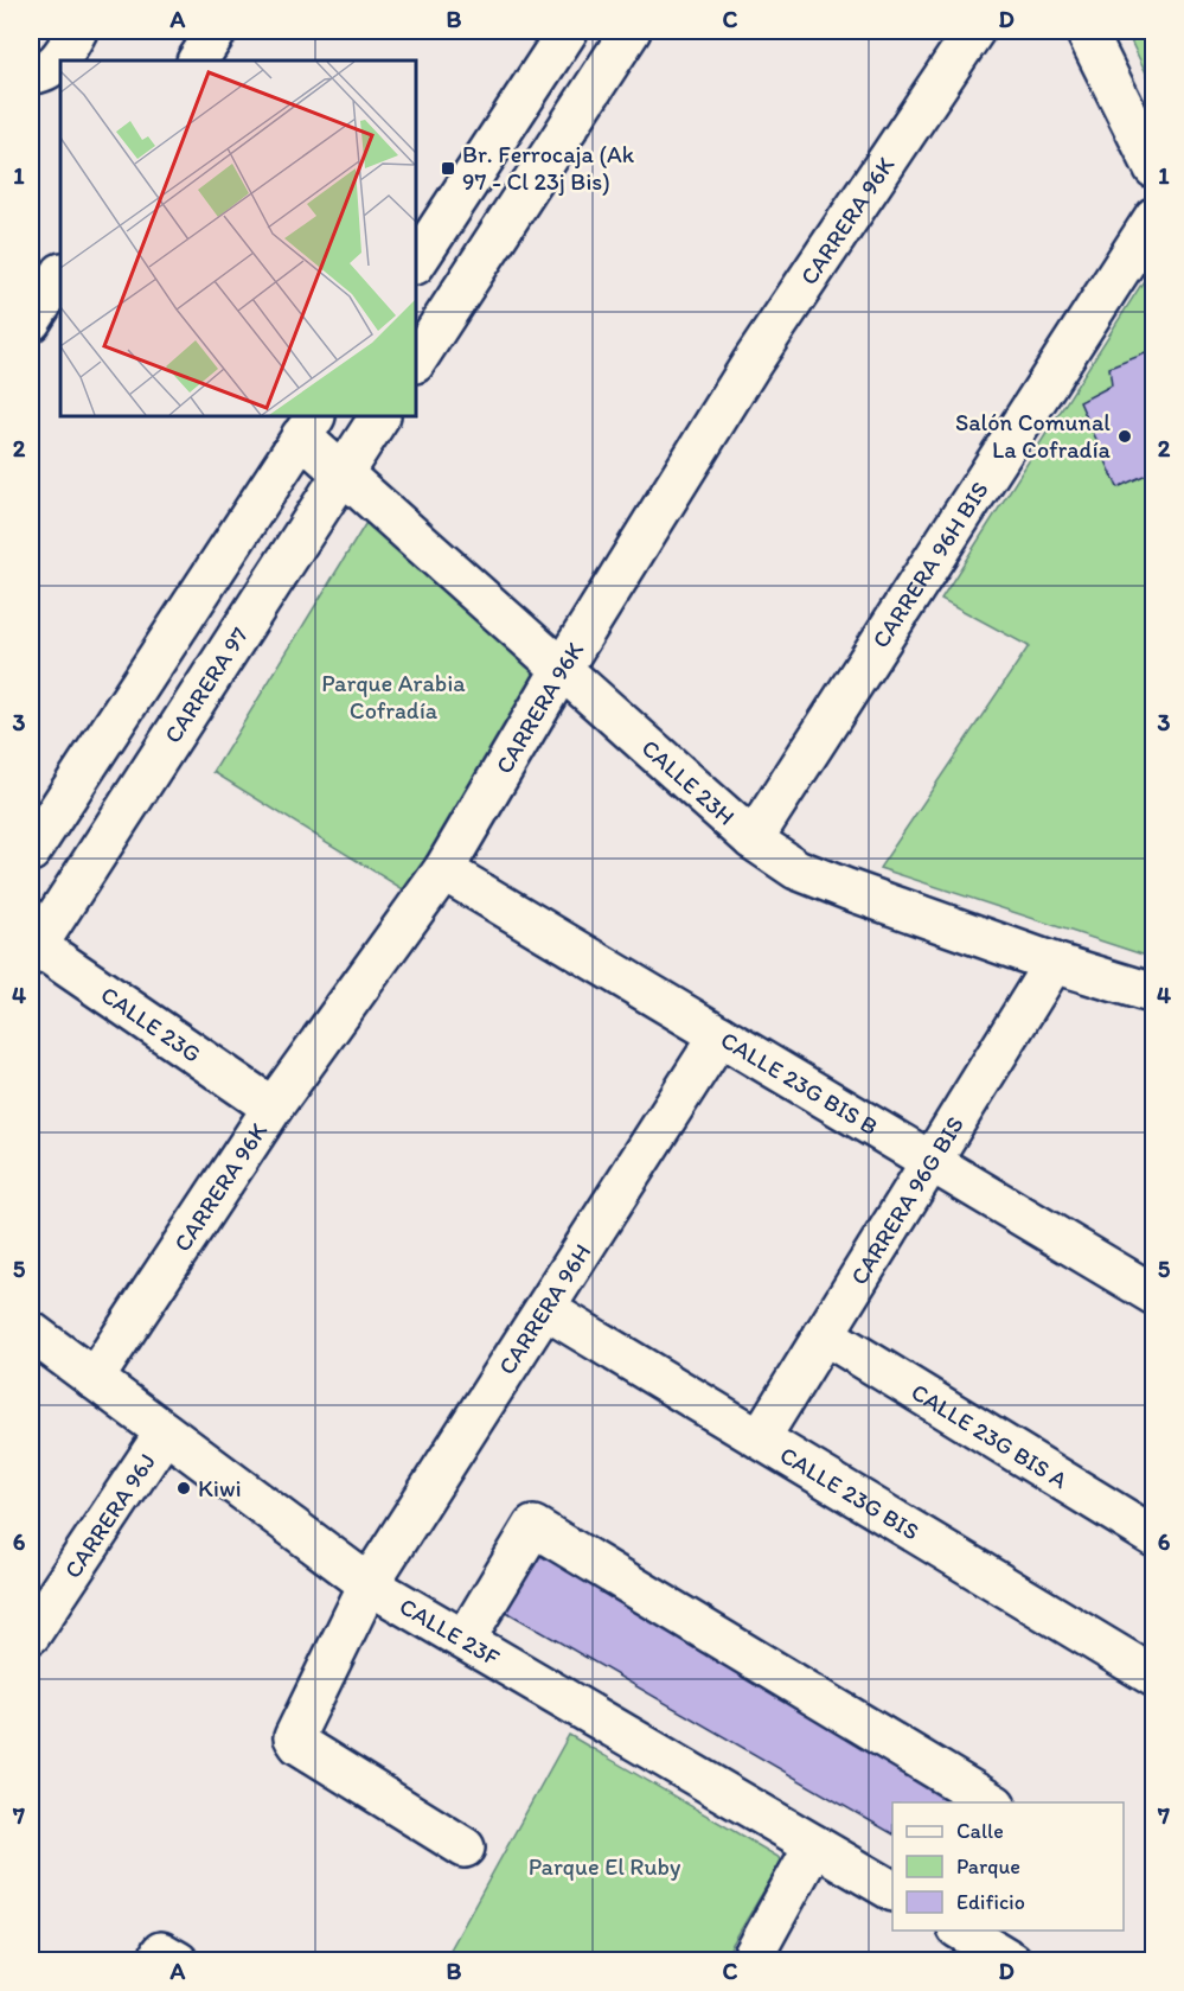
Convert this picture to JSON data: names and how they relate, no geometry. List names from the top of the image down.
{
  "streets": {
    "street": [
      "CARRERA 96K",
      "CARRERA 96H BIS",
      "CARRERA 97",
      "CALLE 23H",
      "CALLE 23G",
      "CALLE 23G BIS B",
      "CARRERA 96G BIS",
      "CARRERA 96H",
      "CALLE 23G BIS A",
      "CALLE 23G BIS",
      "CARRERA 96J",
      "CALLE 23F"
    ]
  },
  "crossings": [
    ["CARRERA 96K", "CALLE 23H"],
    ["CARRERA 96K", "CALLE 23G"],
    ["CARRERA 96K", "CALLE 23G BIS B"],
    ["CARRERA 96K", "CALLE 23F"],
    ["CARRERA 96H BIS", "CALLE 23H"],
    ["CARRERA 97", "CALLE 23H"],
    ["CARRERA 97", "CALLE 23G"],
    ["CALLE 23H", "CARRERA 96G BIS"],
    ["CALLE 23G BIS B", "CARRERA 96G BIS"],
    ["CALLE 23G BIS B", "CARRERA 96H"],
    ["CARRERA 96G BIS", "CALLE 23G BIS A"],
    ["CARRERA 96G BIS", "CALLE 23G BIS"],
    ["CARRERA 96H", "CALLE 23G BIS"],
    ["CARRERA 96H", "CALLE 23F"],
    ["CARRERA 96J", "CALLE 23F"]
  ],
  "parks": ["Parque Arabia Cofradía", "Parque El Ruby"],
  "places": {
    "transit": ["Br. Ferrocaja (Ak 97 - Cl 23j Bis)"],
    "other": ["Salón Comunal La Cofradía", "Kiwi"]
  },
  "legend": ["Calle", "Parque", "Edificio"],
  "grid": {
    "columns": [
      "A",
      "B",
      "C",
      "D"
    ],
    "rows": [
      "1",
      "2",
      "3",
      "4",
      "5",
      "6",
      "7"
    ]
  }
}
